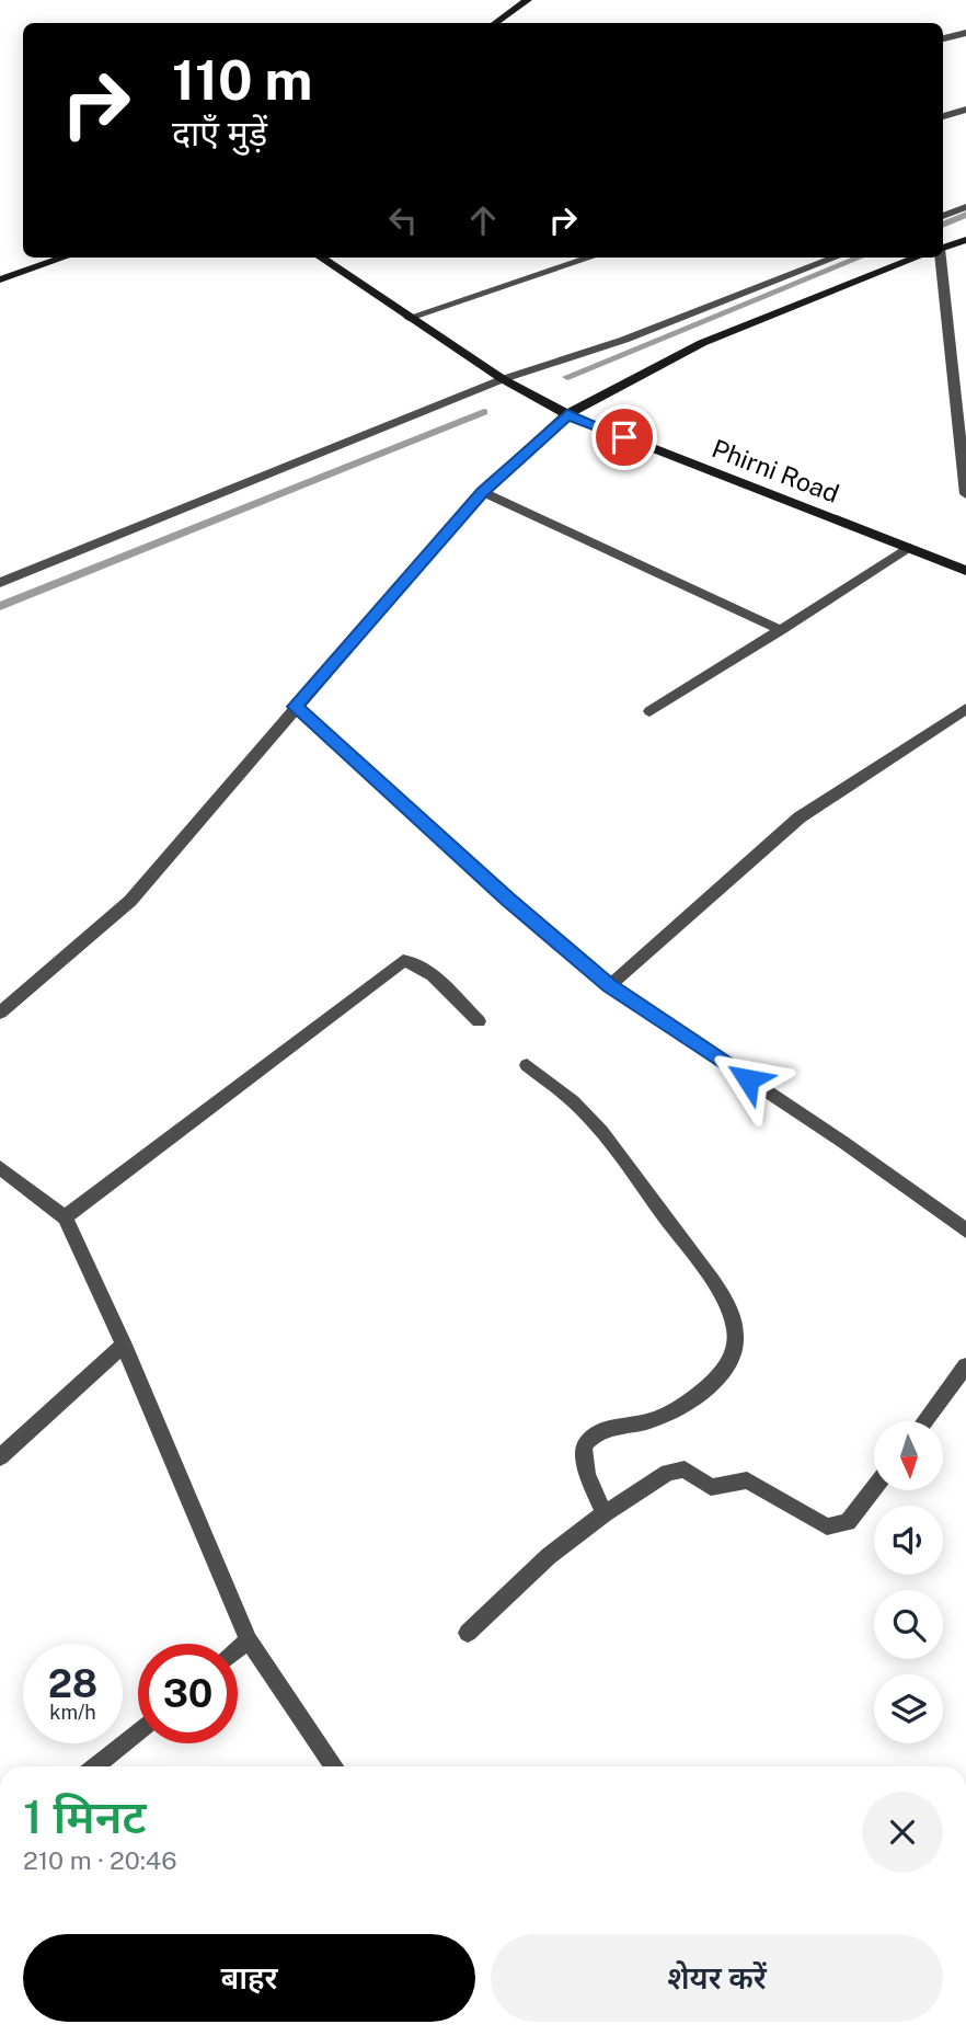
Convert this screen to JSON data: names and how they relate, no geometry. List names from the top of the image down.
{
  "streets": {
    "street": ["Phirni Road"]
  },
  "north": "bottom",
  "page": {
    "turn": ["110 m", "दाएँ मुड़ें"],
    "speed": "28 km/h",
    "limit": "30",
    "heading": ["1 मिनट", "210 m · 20:46"],
    "buttons": ["बाहर", "शेयर करें"]
  }
}
